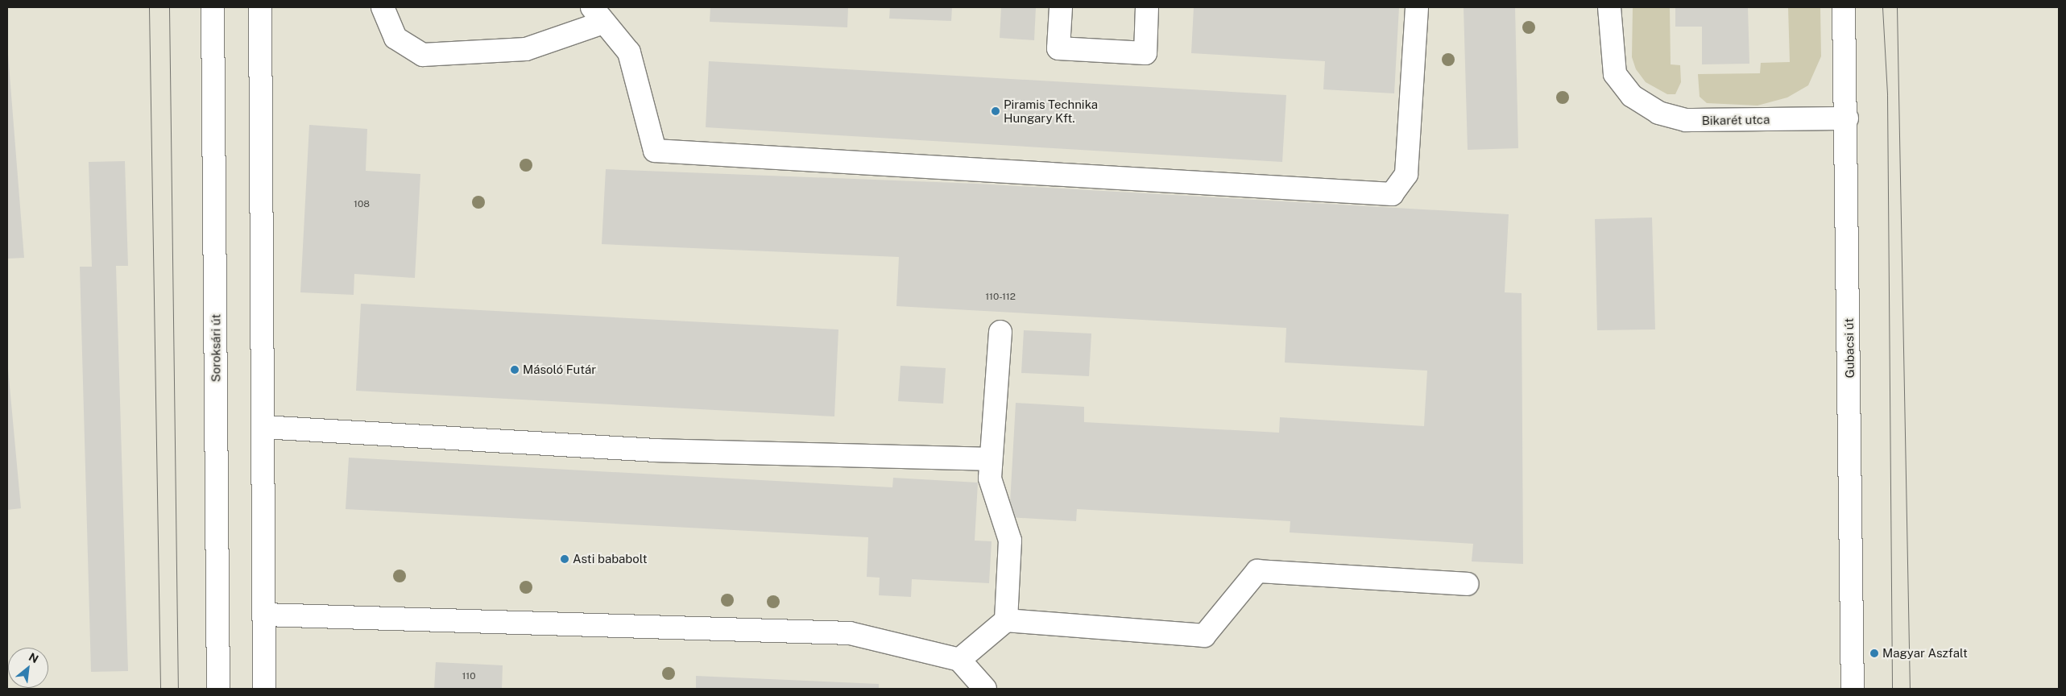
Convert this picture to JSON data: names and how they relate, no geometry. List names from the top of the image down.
{
  "streets": {
    "main road": ["Bikarét utca", "Soroksári út", "Gubacsi út"]
  },
  "crossings": [
    ["Bikarét utca", "Gubacsi út"]
  ],
  "places": [
    "Piramis Technika Hungary Kft.",
    "Másoló Futár",
    "Asti bababolt",
    "Magyar Aszfalt"
  ],
  "house_numbers": ["108", "110-112", "110"],
  "north": "top right"
}
